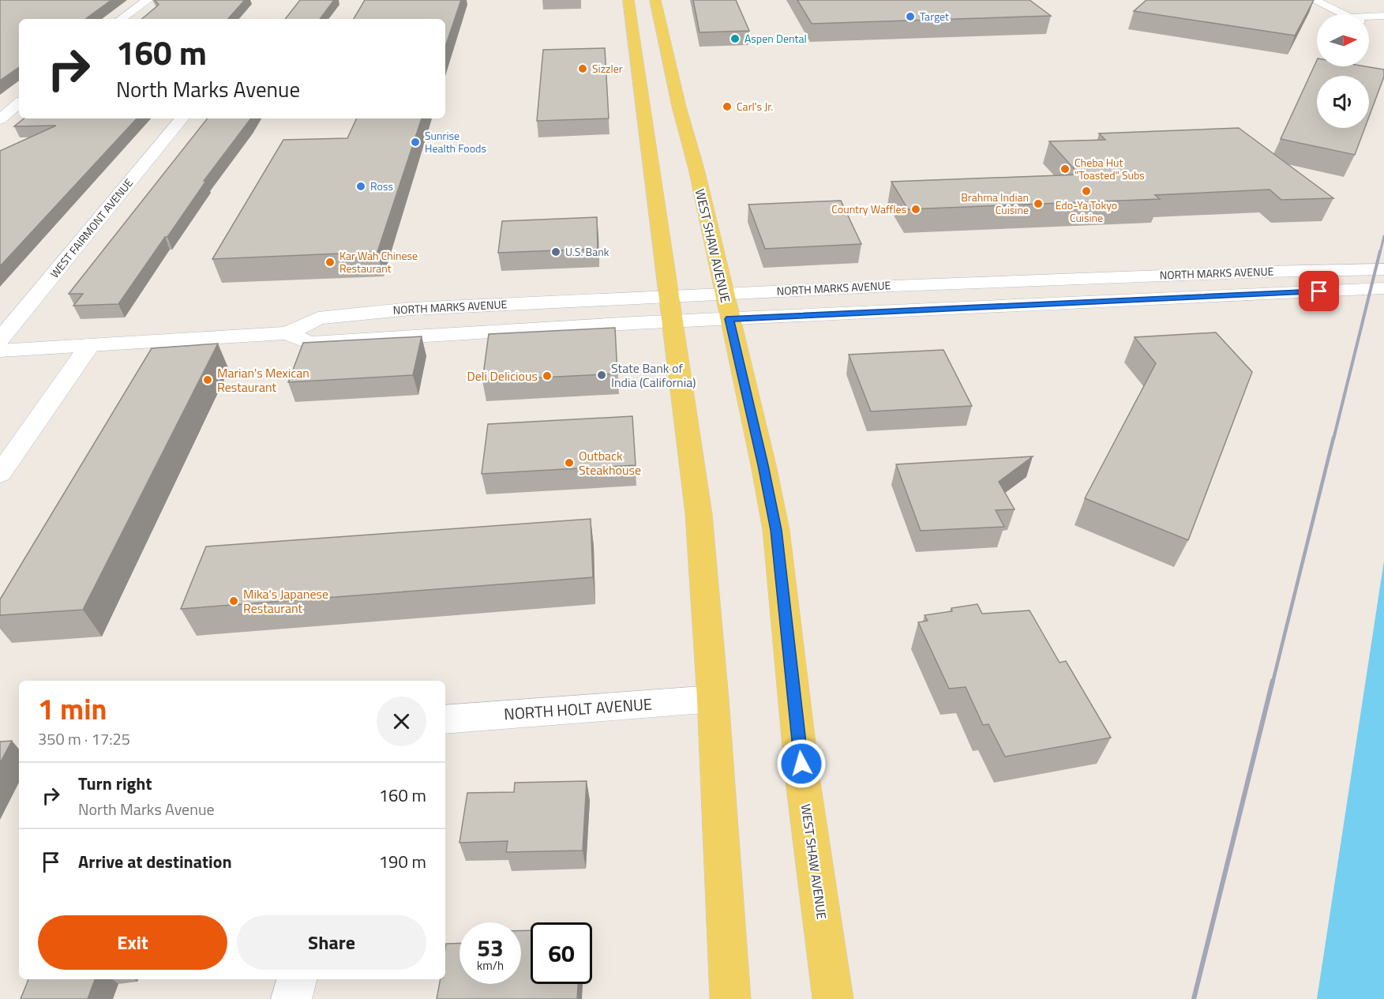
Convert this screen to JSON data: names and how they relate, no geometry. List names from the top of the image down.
{
  "streets": {
    "main road": [
      "WEST FAIRMONT AVENUE",
      "WEST SHAW AVENUE",
      "NORTH MARKS AVENUE",
      "NORTH HOLT AVENUE"
    ]
  },
  "crossings": [
    ["WEST SHAW AVENUE", "NORTH MARKS AVENUE"]
  ],
  "places": [
    "Target",
    "Aspen Dental",
    "Sizzler",
    "Carl's Jr.",
    "Sunrise Health Foods",
    "Cheba Hut \"Toasted\" Subs",
    "Ross",
    "Edo-Ya Tokyo Cuisine",
    "Brahma Indian Cuisine",
    "Country Waffles",
    "U.S. Bank",
    "Kar Wah Chinese Restaurant",
    "State Bank of India (California)",
    "Deli Delicious",
    "Marian's Mexican Restaurant",
    "Outback Steakhouse",
    "Mika's Japanese Restaurant"
  ],
  "north": "right",
  "page": {
    "turn": ["160 m", "North Marks Avenue"],
    "heading": ["1 min", "350 m · 17:25"],
    "list": [
      {
        "name": "Turn right",
        "note": "North Marks Avenue",
        "value": "160 m"
      },
      {
        "name": "Arrive at destination",
        "value": "190 m"
      }
    ],
    "buttons": ["Exit", "Share"],
    "speed": "53 km/h",
    "limit": "60"
  }
}
